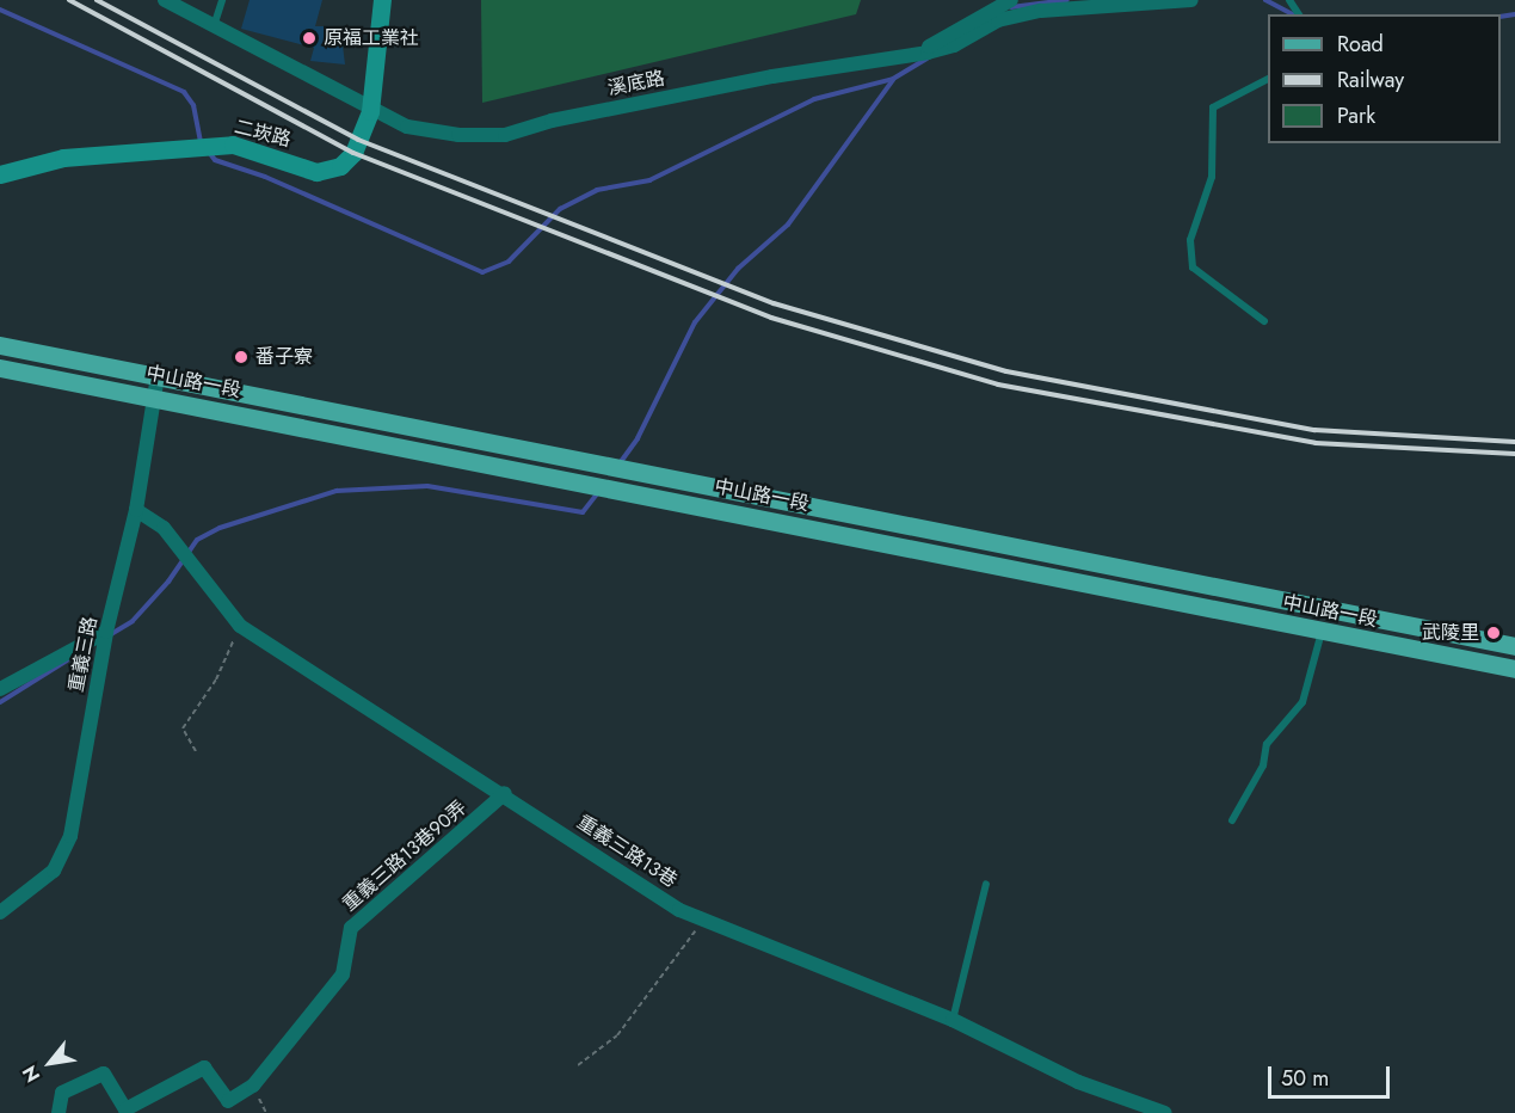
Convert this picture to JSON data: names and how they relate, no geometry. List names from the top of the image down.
{
  "streets": {
    "main road": ["中山路一段"],
    "street": [
      "溪底路",
      "二崁路",
      "重義三路",
      "重義三路13巷",
      "重義三路13巷90弄"
    ]
  },
  "crossings": [
    ["溪底路", "二崁路"],
    ["中山路一段", "重義三路"],
    ["重義三路", "重義三路13巷"],
    ["重義三路13巷", "重義三路13巷90弄"]
  ],
  "places": ["原福工業社", "番子寮", "武陵里"],
  "legend": ["Road", "Railway", "Park"],
  "scale_bar": "50 m",
  "north": "bottom left"
}
